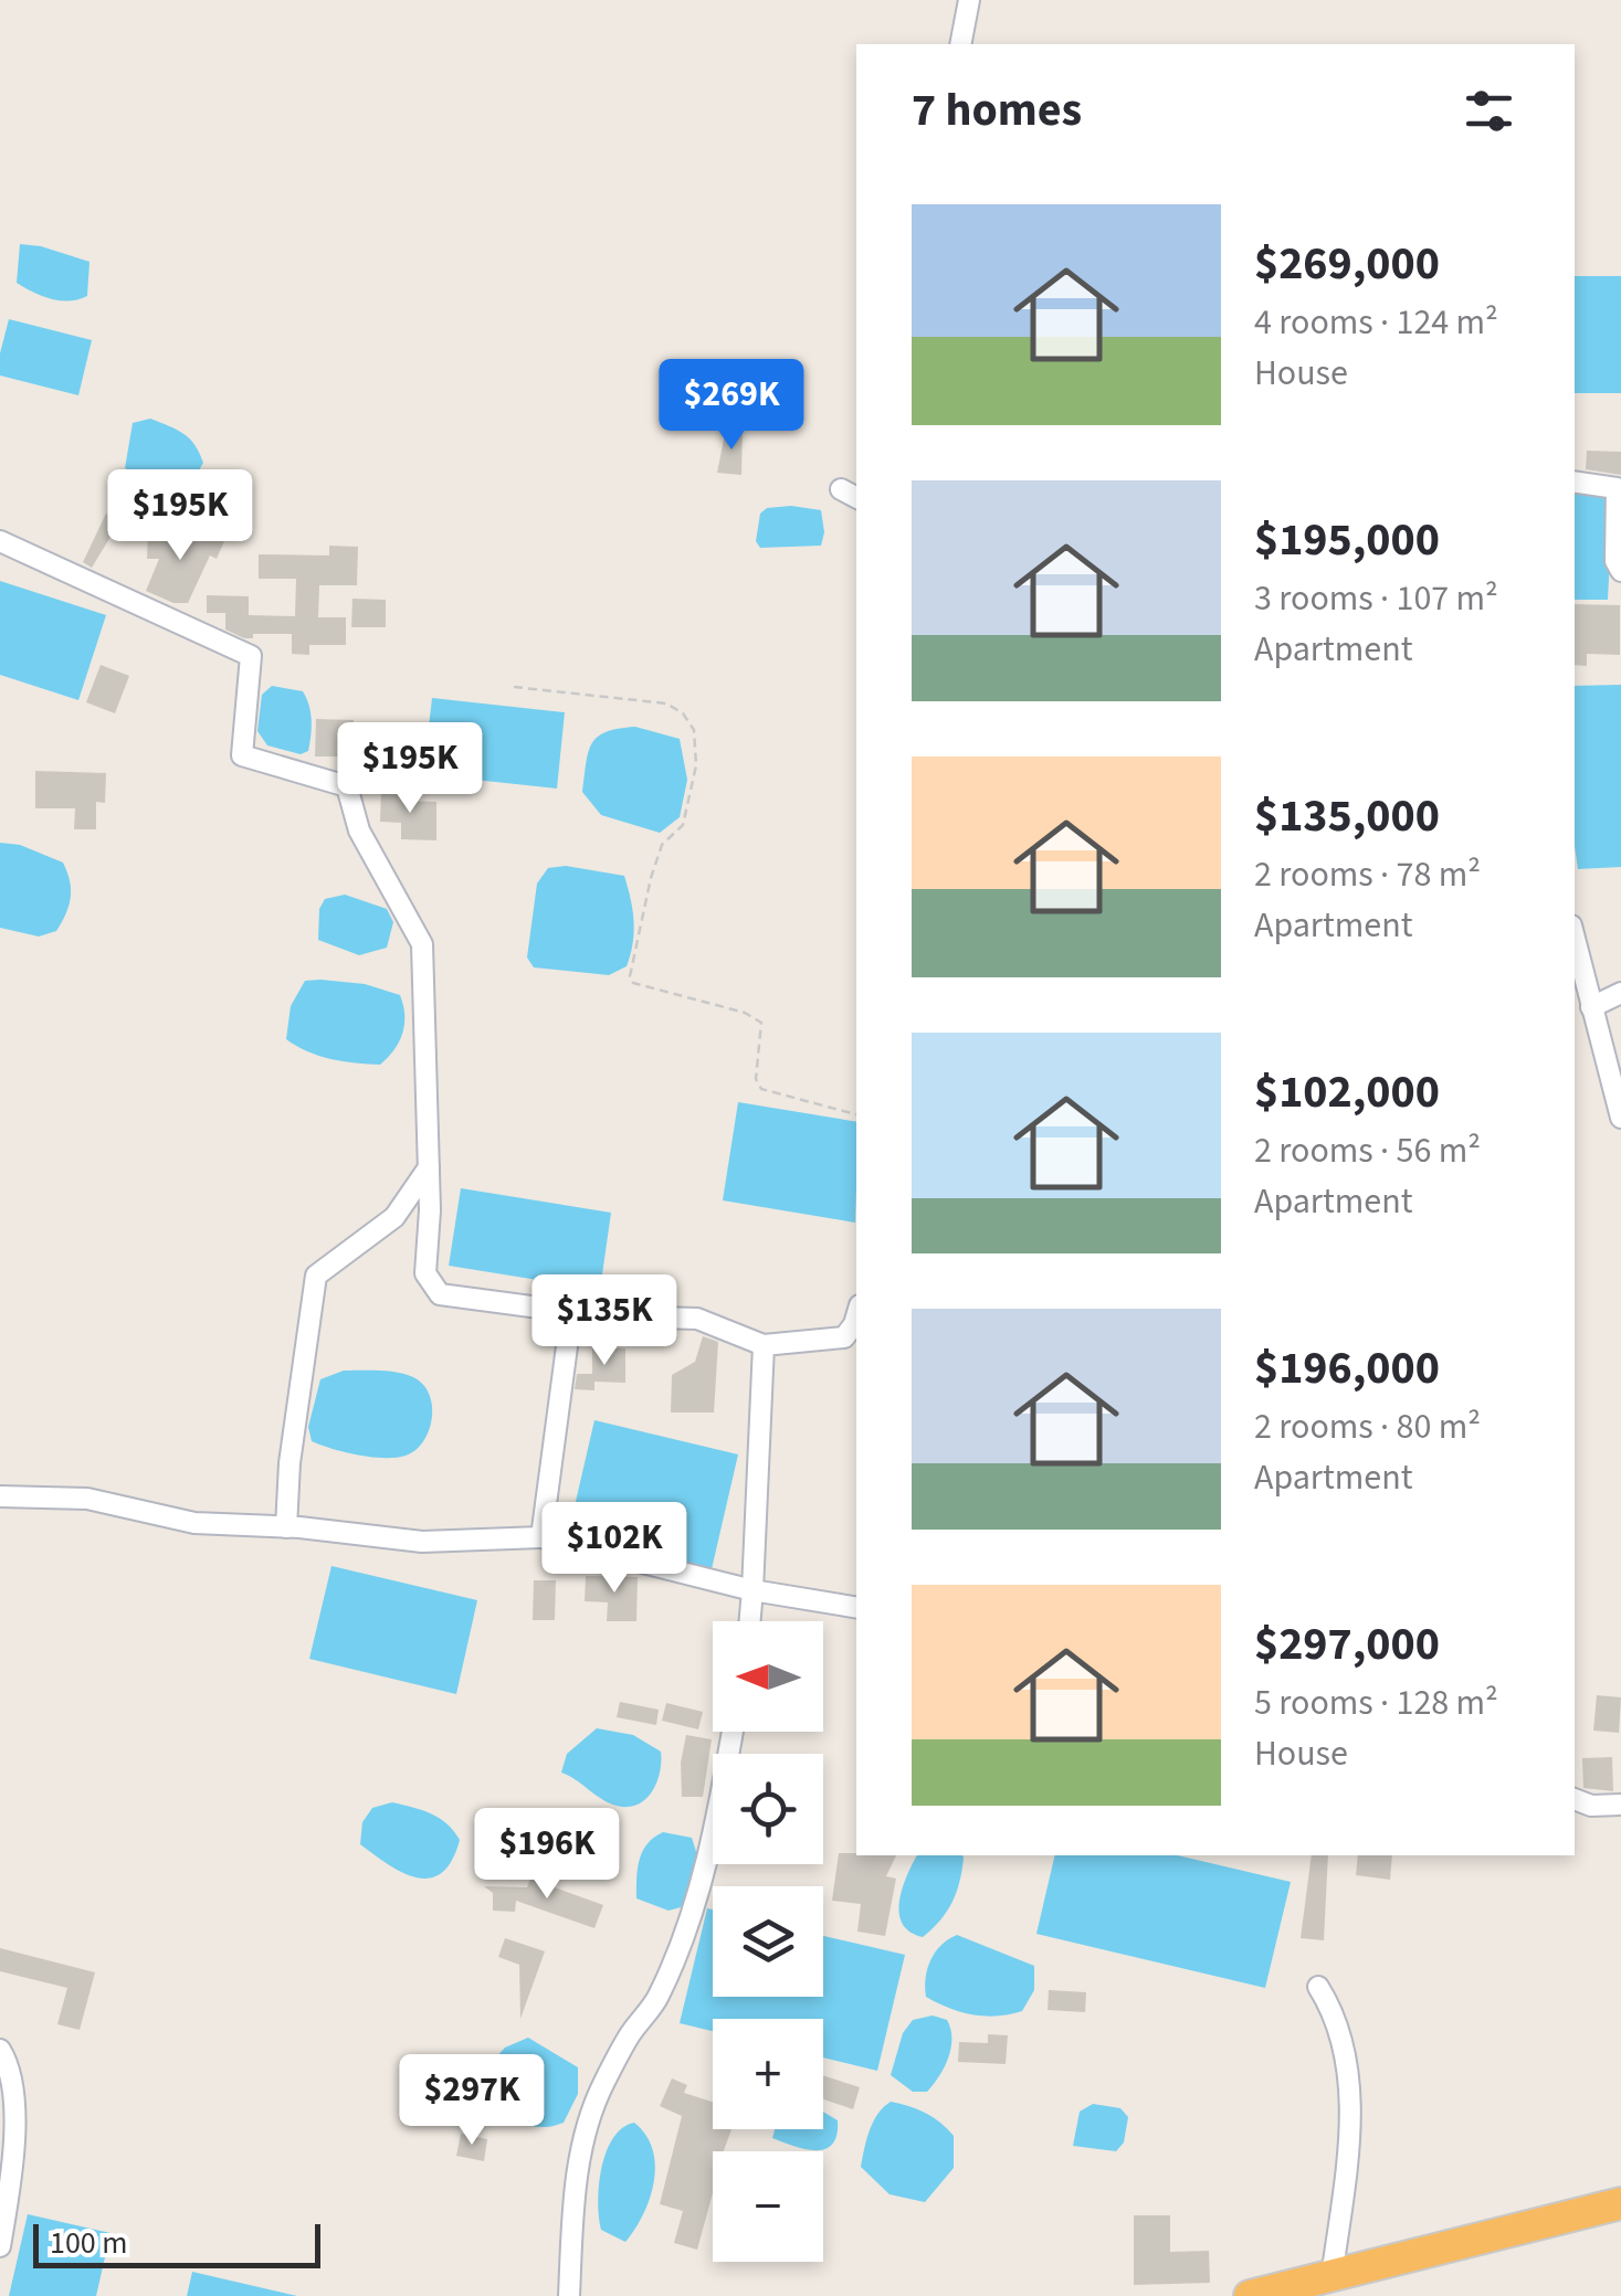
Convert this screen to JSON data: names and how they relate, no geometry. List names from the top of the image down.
{
  "scale_bar": "100 m",
  "north": "left",
  "page": {
    "heading": "7 homes",
    "list": [
      {
        "name": "$269,000",
        "note": "4 rooms · 124 m² · House"
      },
      {
        "name": "$195,000",
        "note": "3 rooms · 107 m² · Apartment"
      },
      {
        "name": "$135,000",
        "note": "2 rooms · 78 m² · Apartment"
      },
      {
        "name": "$102,000",
        "note": "2 rooms · 56 m² · Apartment"
      },
      {
        "name": "$196,000",
        "note": "2 rooms · 80 m² · Apartment"
      },
      {
        "name": "$297,000",
        "note": "5 rooms · 128 m² · House"
      }
    ],
    "price": [
      "$269K",
      "$195K",
      "$195K",
      "$135K",
      "$102K",
      "$196K",
      "$297K"
    ],
    "map_buttons": ["+", "−"],
    "scale": "100 m"
  }
}
